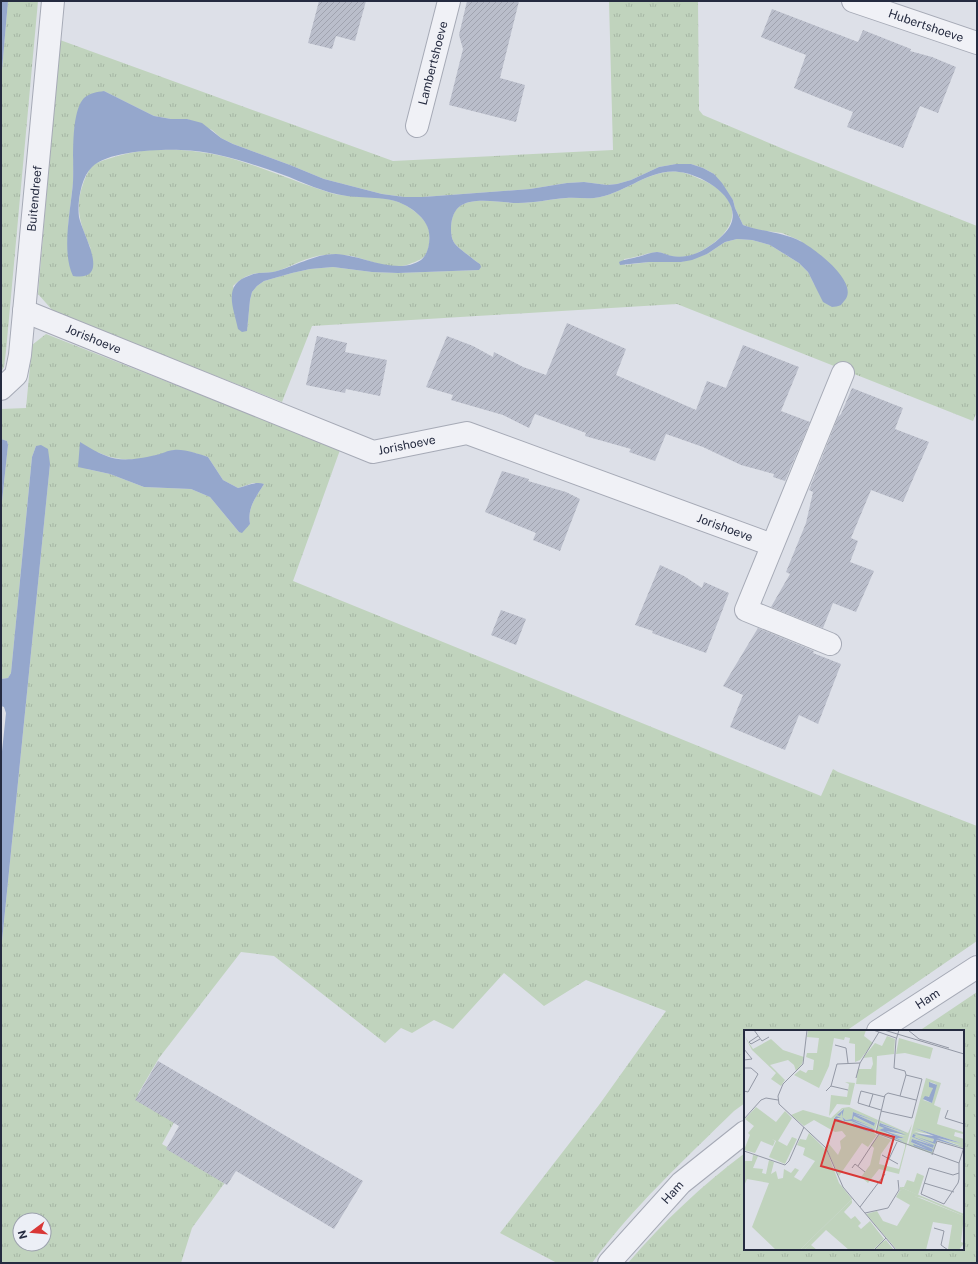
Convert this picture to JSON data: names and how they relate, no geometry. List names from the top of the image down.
{
  "streets": {
    "street": [
      "Hubertshoeve",
      "Lambertshoeve",
      "Buitendreef",
      "Jorishoeve",
      "Ham"
    ]
  },
  "crossings": [
    ["Buitendreef", "Jorishoeve"]
  ],
  "north": "left"
}
